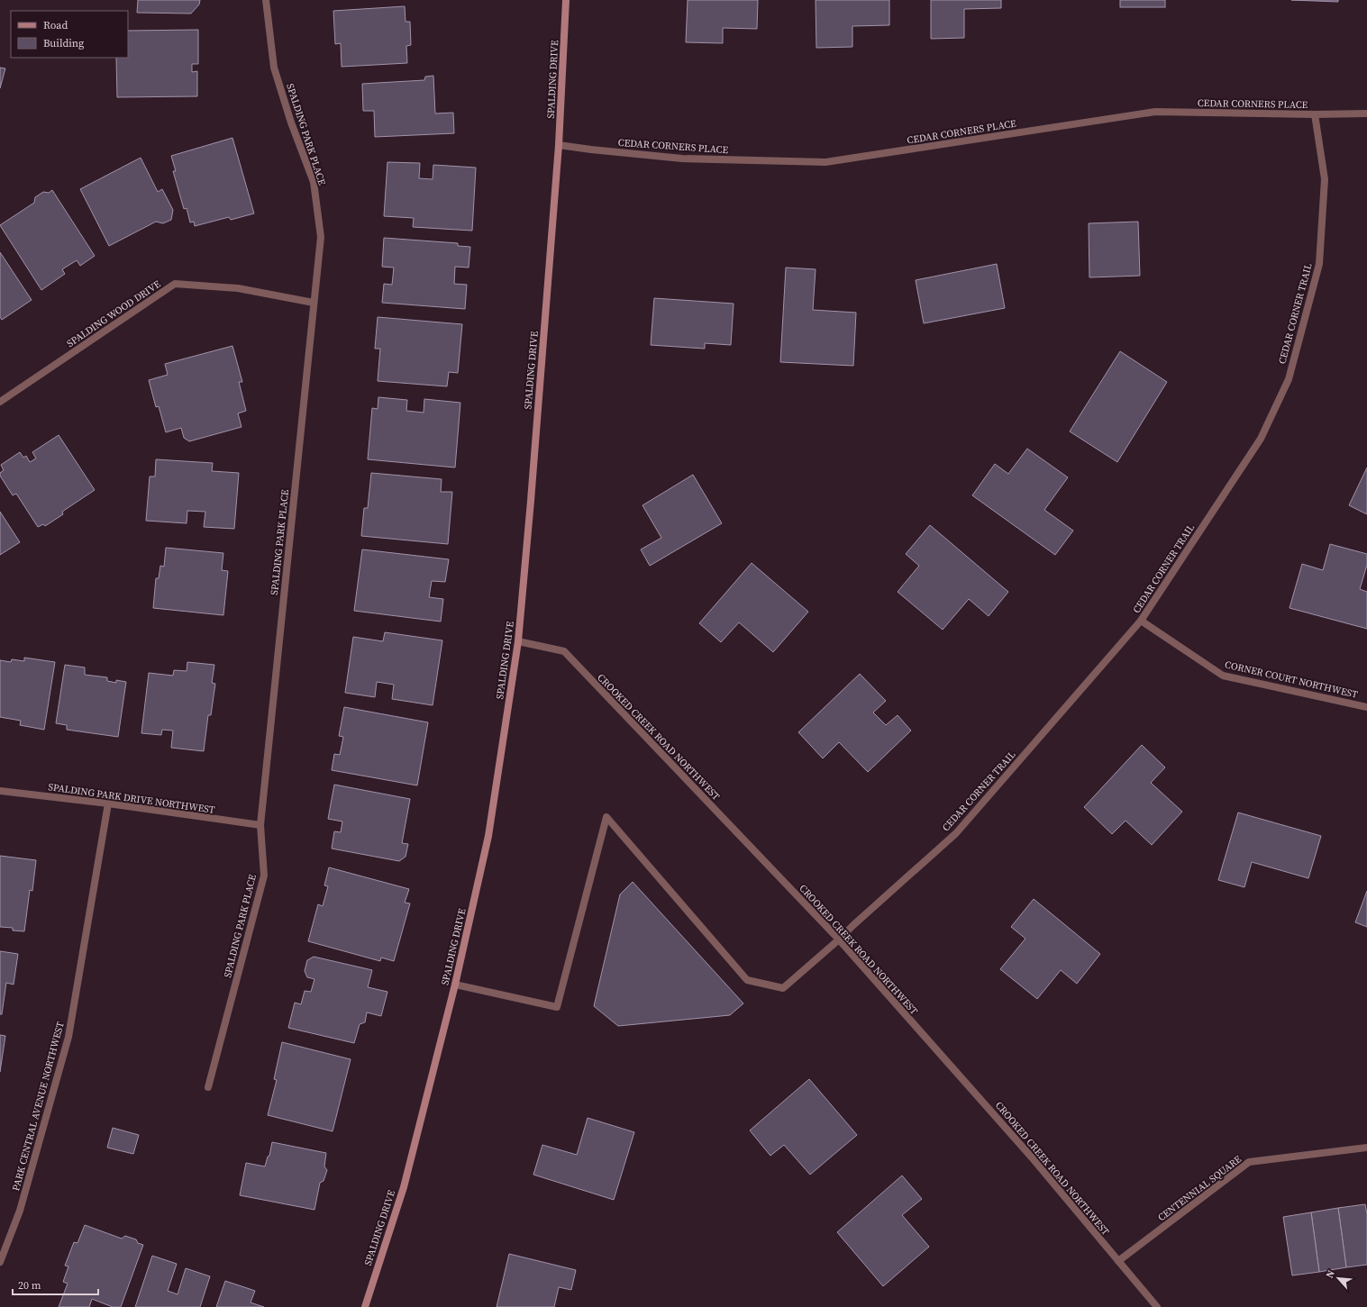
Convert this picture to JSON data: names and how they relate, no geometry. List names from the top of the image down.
{
  "streets": {
    "main road": ["SPALDING DRIVE"],
    "street": [
      "CEDAR CORNERS PLACE",
      "SPALDING PARK PLACE",
      "SPALDING WOOD DRIVE",
      "CEDAR CORNER TRAIL",
      "CORNER COURT NORTHWEST",
      "CROOKED CREEK ROAD NORTHWEST",
      "SPALDING PARK DRIVE NORTHWEST",
      "PARK CENTRAL AVENUE NORTHWEST",
      "CENTENNIAL SQUARE"
    ]
  },
  "crossings": [
    ["SPALDING DRIVE", "CEDAR CORNERS PLACE"],
    ["SPALDING DRIVE", "CEDAR CORNER TRAIL"],
    ["SPALDING DRIVE", "CROOKED CREEK ROAD NORTHWEST"],
    ["CEDAR CORNERS PLACE", "CEDAR CORNER TRAIL"],
    ["SPALDING PARK PLACE", "SPALDING WOOD DRIVE"],
    ["SPALDING PARK PLACE", "SPALDING PARK DRIVE NORTHWEST"],
    ["CEDAR CORNER TRAIL", "CORNER COURT NORTHWEST"],
    ["CEDAR CORNER TRAIL", "CROOKED CREEK ROAD NORTHWEST"],
    ["CROOKED CREEK ROAD NORTHWEST", "CENTENNIAL SQUARE"],
    ["SPALDING PARK DRIVE NORTHWEST", "PARK CENTRAL AVENUE NORTHWEST"]
  ],
  "legend": ["Road", "Building"],
  "scale_bar": "20 m",
  "north": "top left"
}
